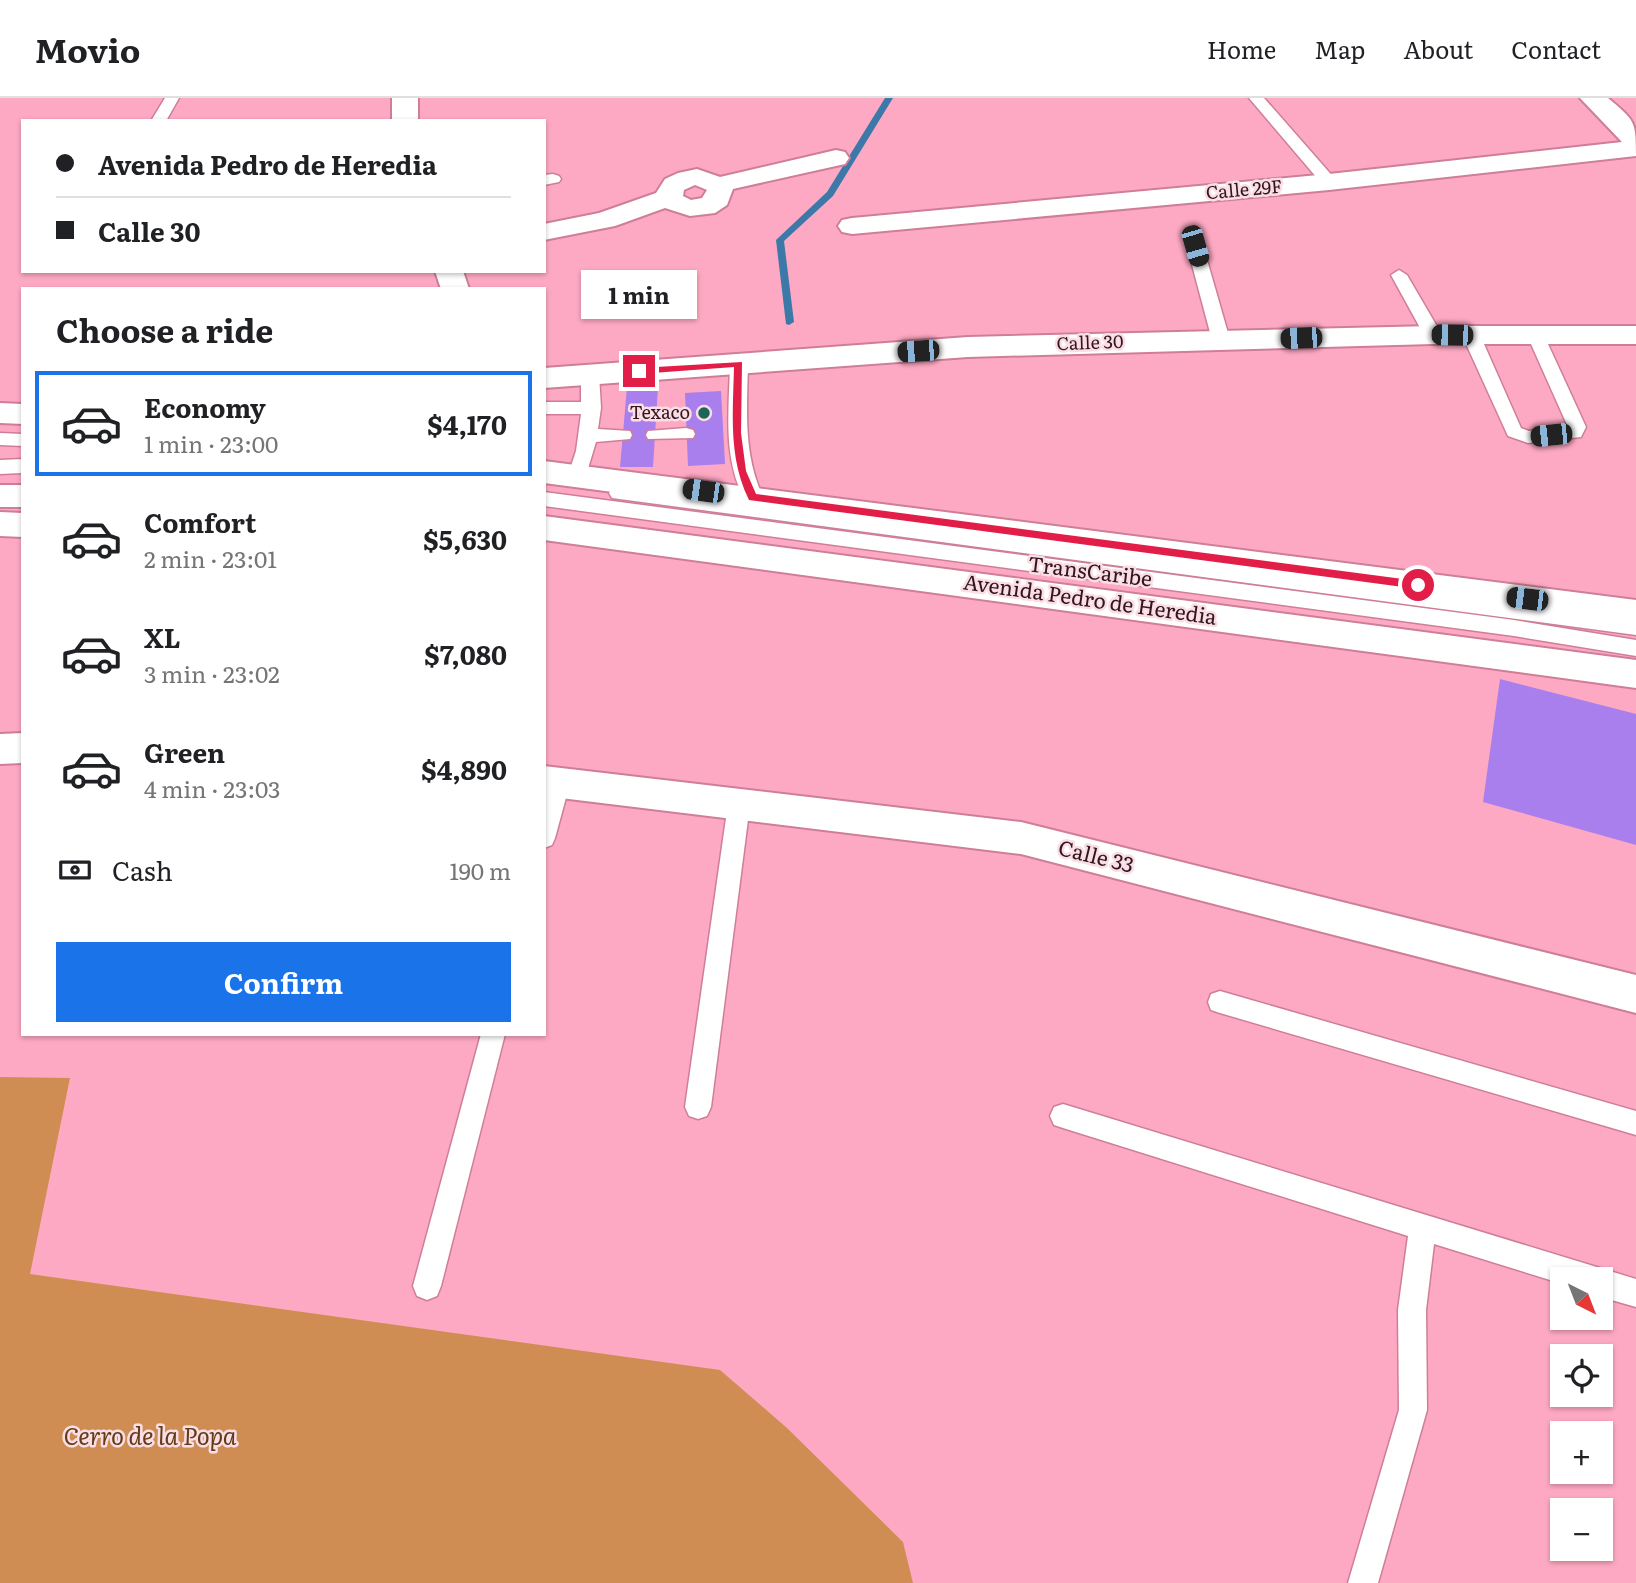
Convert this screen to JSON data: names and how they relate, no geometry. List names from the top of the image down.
{
  "streets": {
    "main road": [
      "Calle 29F",
      "Calle 30",
      "Avenida Pedro de Heredia",
      "Calle 33"
    ],
    "lane": ["TransCaribe"]
  },
  "parks": ["Cerro de la Popa"],
  "places": ["Texaco"],
  "north": "bottom right",
  "page": {
    "header": "Movio",
    "nav": [
      "Home",
      "Map",
      "About",
      "Contact"
    ],
    "banner": ["Avenida Pedro de Heredia", "Calle 30"],
    "bubble": "1 min",
    "heading": "Choose a ride",
    "list": [
      {
        "name": "Economy",
        "note": "1 min · 23:00",
        "value": "$4,170"
      },
      {
        "name": "Comfort",
        "note": "2 min · 23:01",
        "value": "$5,630"
      },
      {
        "name": "XL",
        "note": "3 min · 23:02",
        "value": "$7,080"
      },
      {
        "name": "Green",
        "note": "4 min · 23:03",
        "value": "$4,890"
      }
    ],
    "pay": ["Cash", "190 m"],
    "buttons": "Confirm",
    "map_buttons": ["+", "−"]
  }
}
